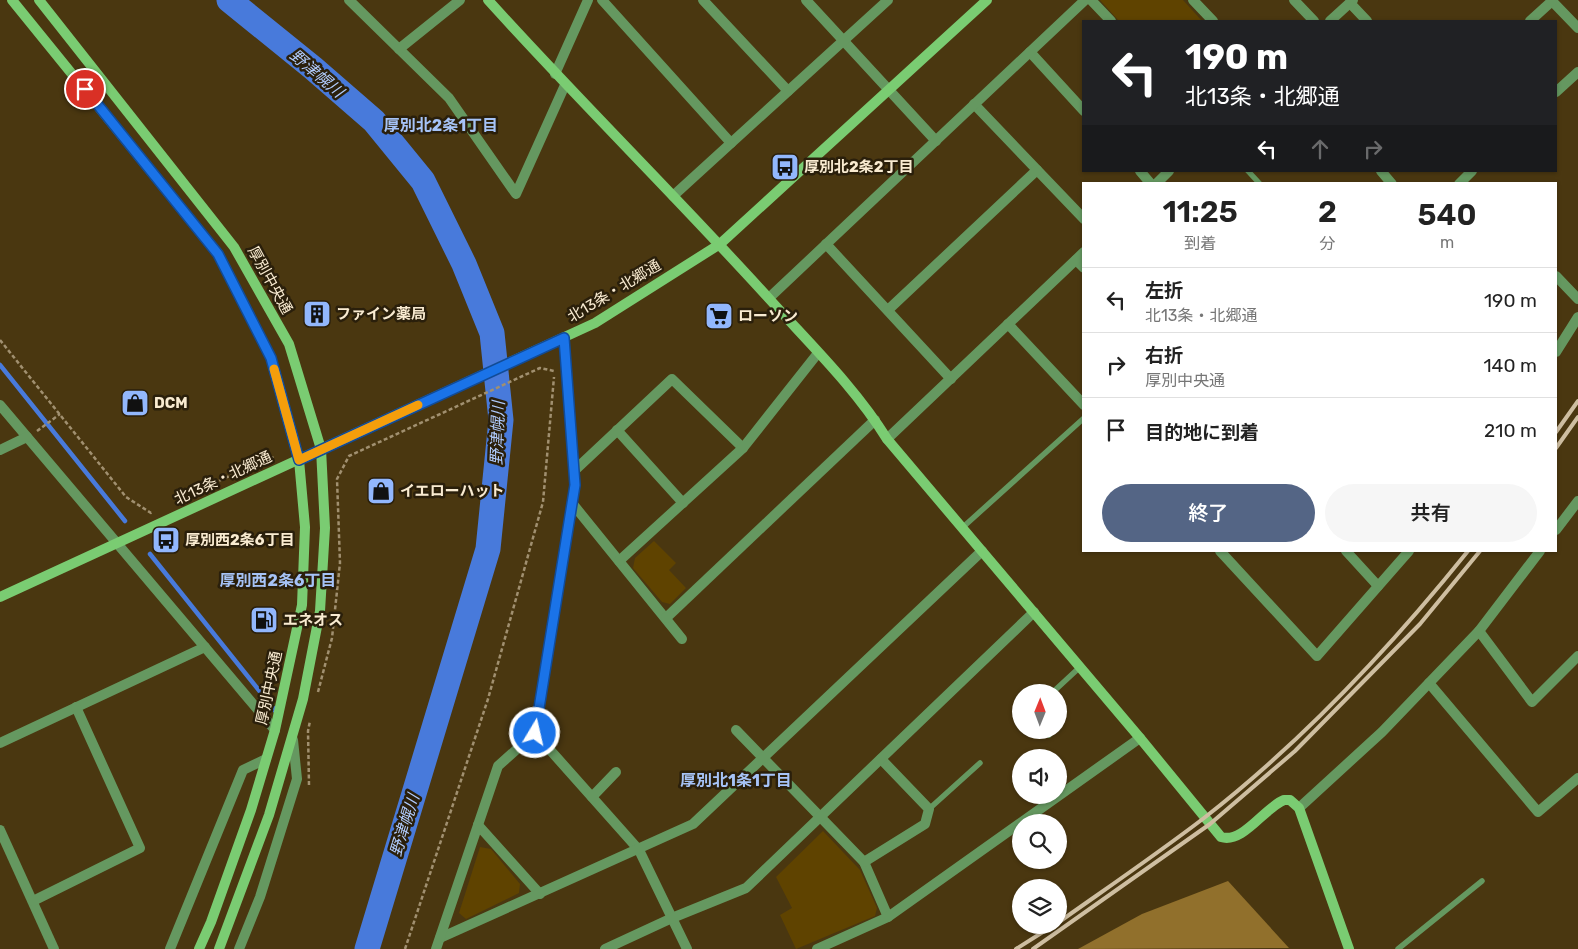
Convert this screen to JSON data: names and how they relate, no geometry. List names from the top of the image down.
{
  "streets": {
    "street": ["厚別中央通", "北13条・北郷通"]
  },
  "crossings": [
    ["厚別中央通", "北13条・北郷通"]
  ],
  "districts": ["厚別北2条1丁目", "厚別西2条6丁目", "厚別北1条1丁目"],
  "water": ["野津幌川"],
  "places": {
    "bus stop": ["厚別北2条2丁目", "厚別西2条6丁目"],
    "building": ["ファイン薬局"],
    "supermarket": ["ローソン"],
    "shop": ["DCM", "イエローハット"],
    "fuel station": ["エネオス"]
  },
  "north": "top",
  "page": {
    "turn": ["190 m", "北13条・北郷通"],
    "eta": [
      "11:25",
      "到着",
      "2",
      "分",
      "540",
      "m"
    ],
    "list": [
      {
        "name": "左折",
        "note": "北13条・北郷通",
        "value": "190 m"
      },
      {
        "name": "右折",
        "note": "厚別中央通",
        "value": "140 m"
      },
      {
        "name": "目的地に到着",
        "value": "210 m"
      }
    ],
    "buttons": ["終了", "共有"]
  }
}
